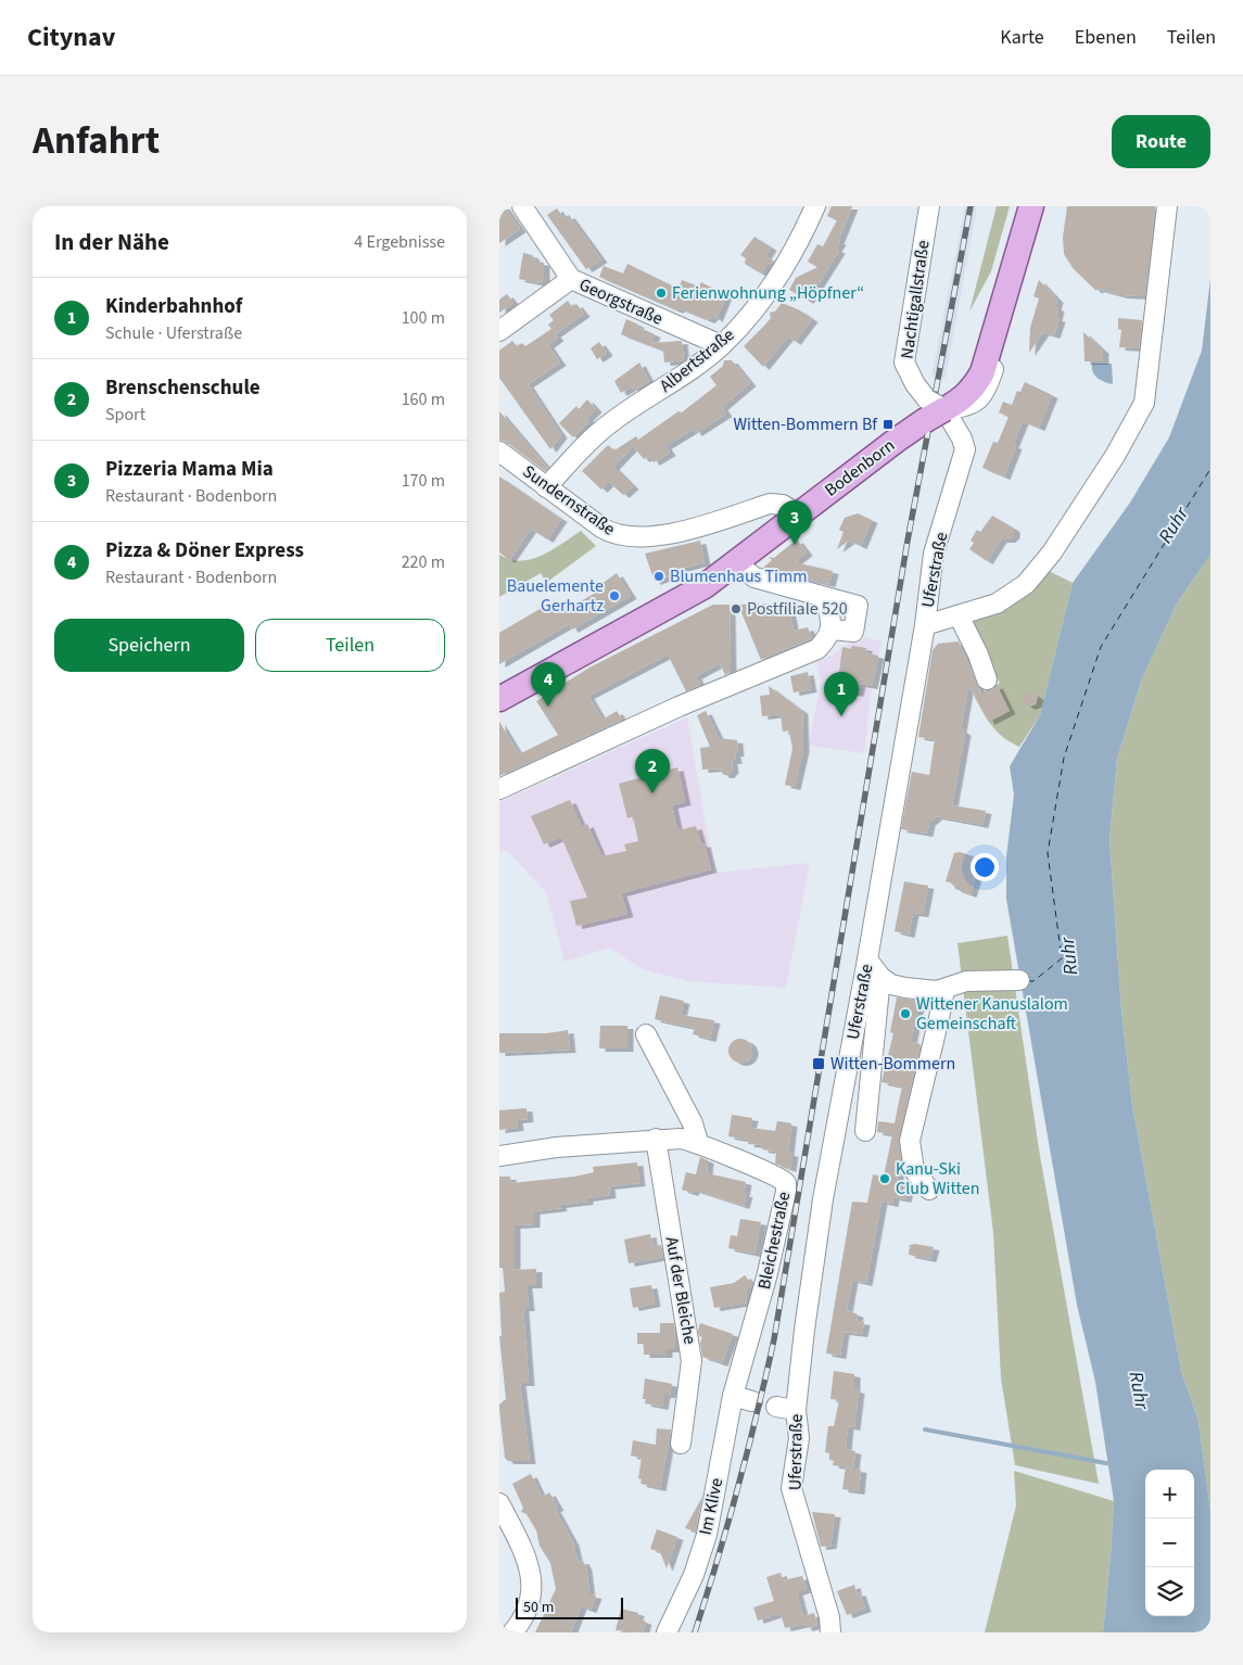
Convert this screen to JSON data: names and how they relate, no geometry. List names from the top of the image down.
{
  "streets": {
    "main road": ["Bodenborn"],
    "street": [
      "Nachtigallstraße",
      "Georgstraße",
      "Albertstraße",
      "Sundernstraße",
      "Uferstraße",
      "Bleichestraße",
      "Auf der Bleiche",
      "Im Klive"
    ]
  },
  "crossings": [
    ["Nachtigallstraße", "Bodenborn"],
    ["Nachtigallstraße", "Uferstraße"],
    ["Georgstraße", "Albertstraße"],
    ["Albertstraße", "Sundernstraße"],
    ["Bodenborn", "Sundernstraße"],
    ["Bodenborn", "Uferstraße"],
    ["Bleichestraße", "Auf der Bleiche"],
    ["Bleichestraße", "Im Klive"]
  ],
  "water": ["Ruhr"],
  "places": {
    "other": [
      "Ferienwohnung „Höpfner“",
      "Blumenhaus Timm",
      "Bauelemente Gerhartz",
      "Postfiliale 520",
      "Wittener Kanuslalom Gemeinschaft",
      "Kanu-Ski Club Witten"
    ],
    "transit": ["Witten-Bommern Bf", "Witten-Bommern"]
  },
  "scale_bar": "50 m",
  "page": {
    "header": "Citynav",
    "nav": ["Karte", "Ebenen", "Teilen"],
    "title": "Anfahrt",
    "buttons": [
      "Route",
      ["Speichern", "Teilen"]
    ],
    "heading": ["In der Nähe", "4 Ergebnisse"],
    "list": [
      {
        "mark": "1",
        "name": "Kinderbahnhof",
        "note": "Schule · Uferstraße",
        "value": "100 m"
      },
      {
        "mark": "2",
        "name": "Brenschenschule",
        "note": "Sport",
        "value": "160 m"
      },
      {
        "mark": "3",
        "name": "Pizzeria Mama Mia",
        "note": "Restaurant · Bodenborn",
        "value": "170 m"
      },
      {
        "mark": "4",
        "name": "Pizza & Döner Express",
        "note": "Restaurant · Bodenborn",
        "value": "220 m"
      }
    ],
    "pins": [
      "3",
      "4",
      "1",
      "2"
    ],
    "map_buttons": ["+", "−"],
    "scale": "50 m"
  }
}
